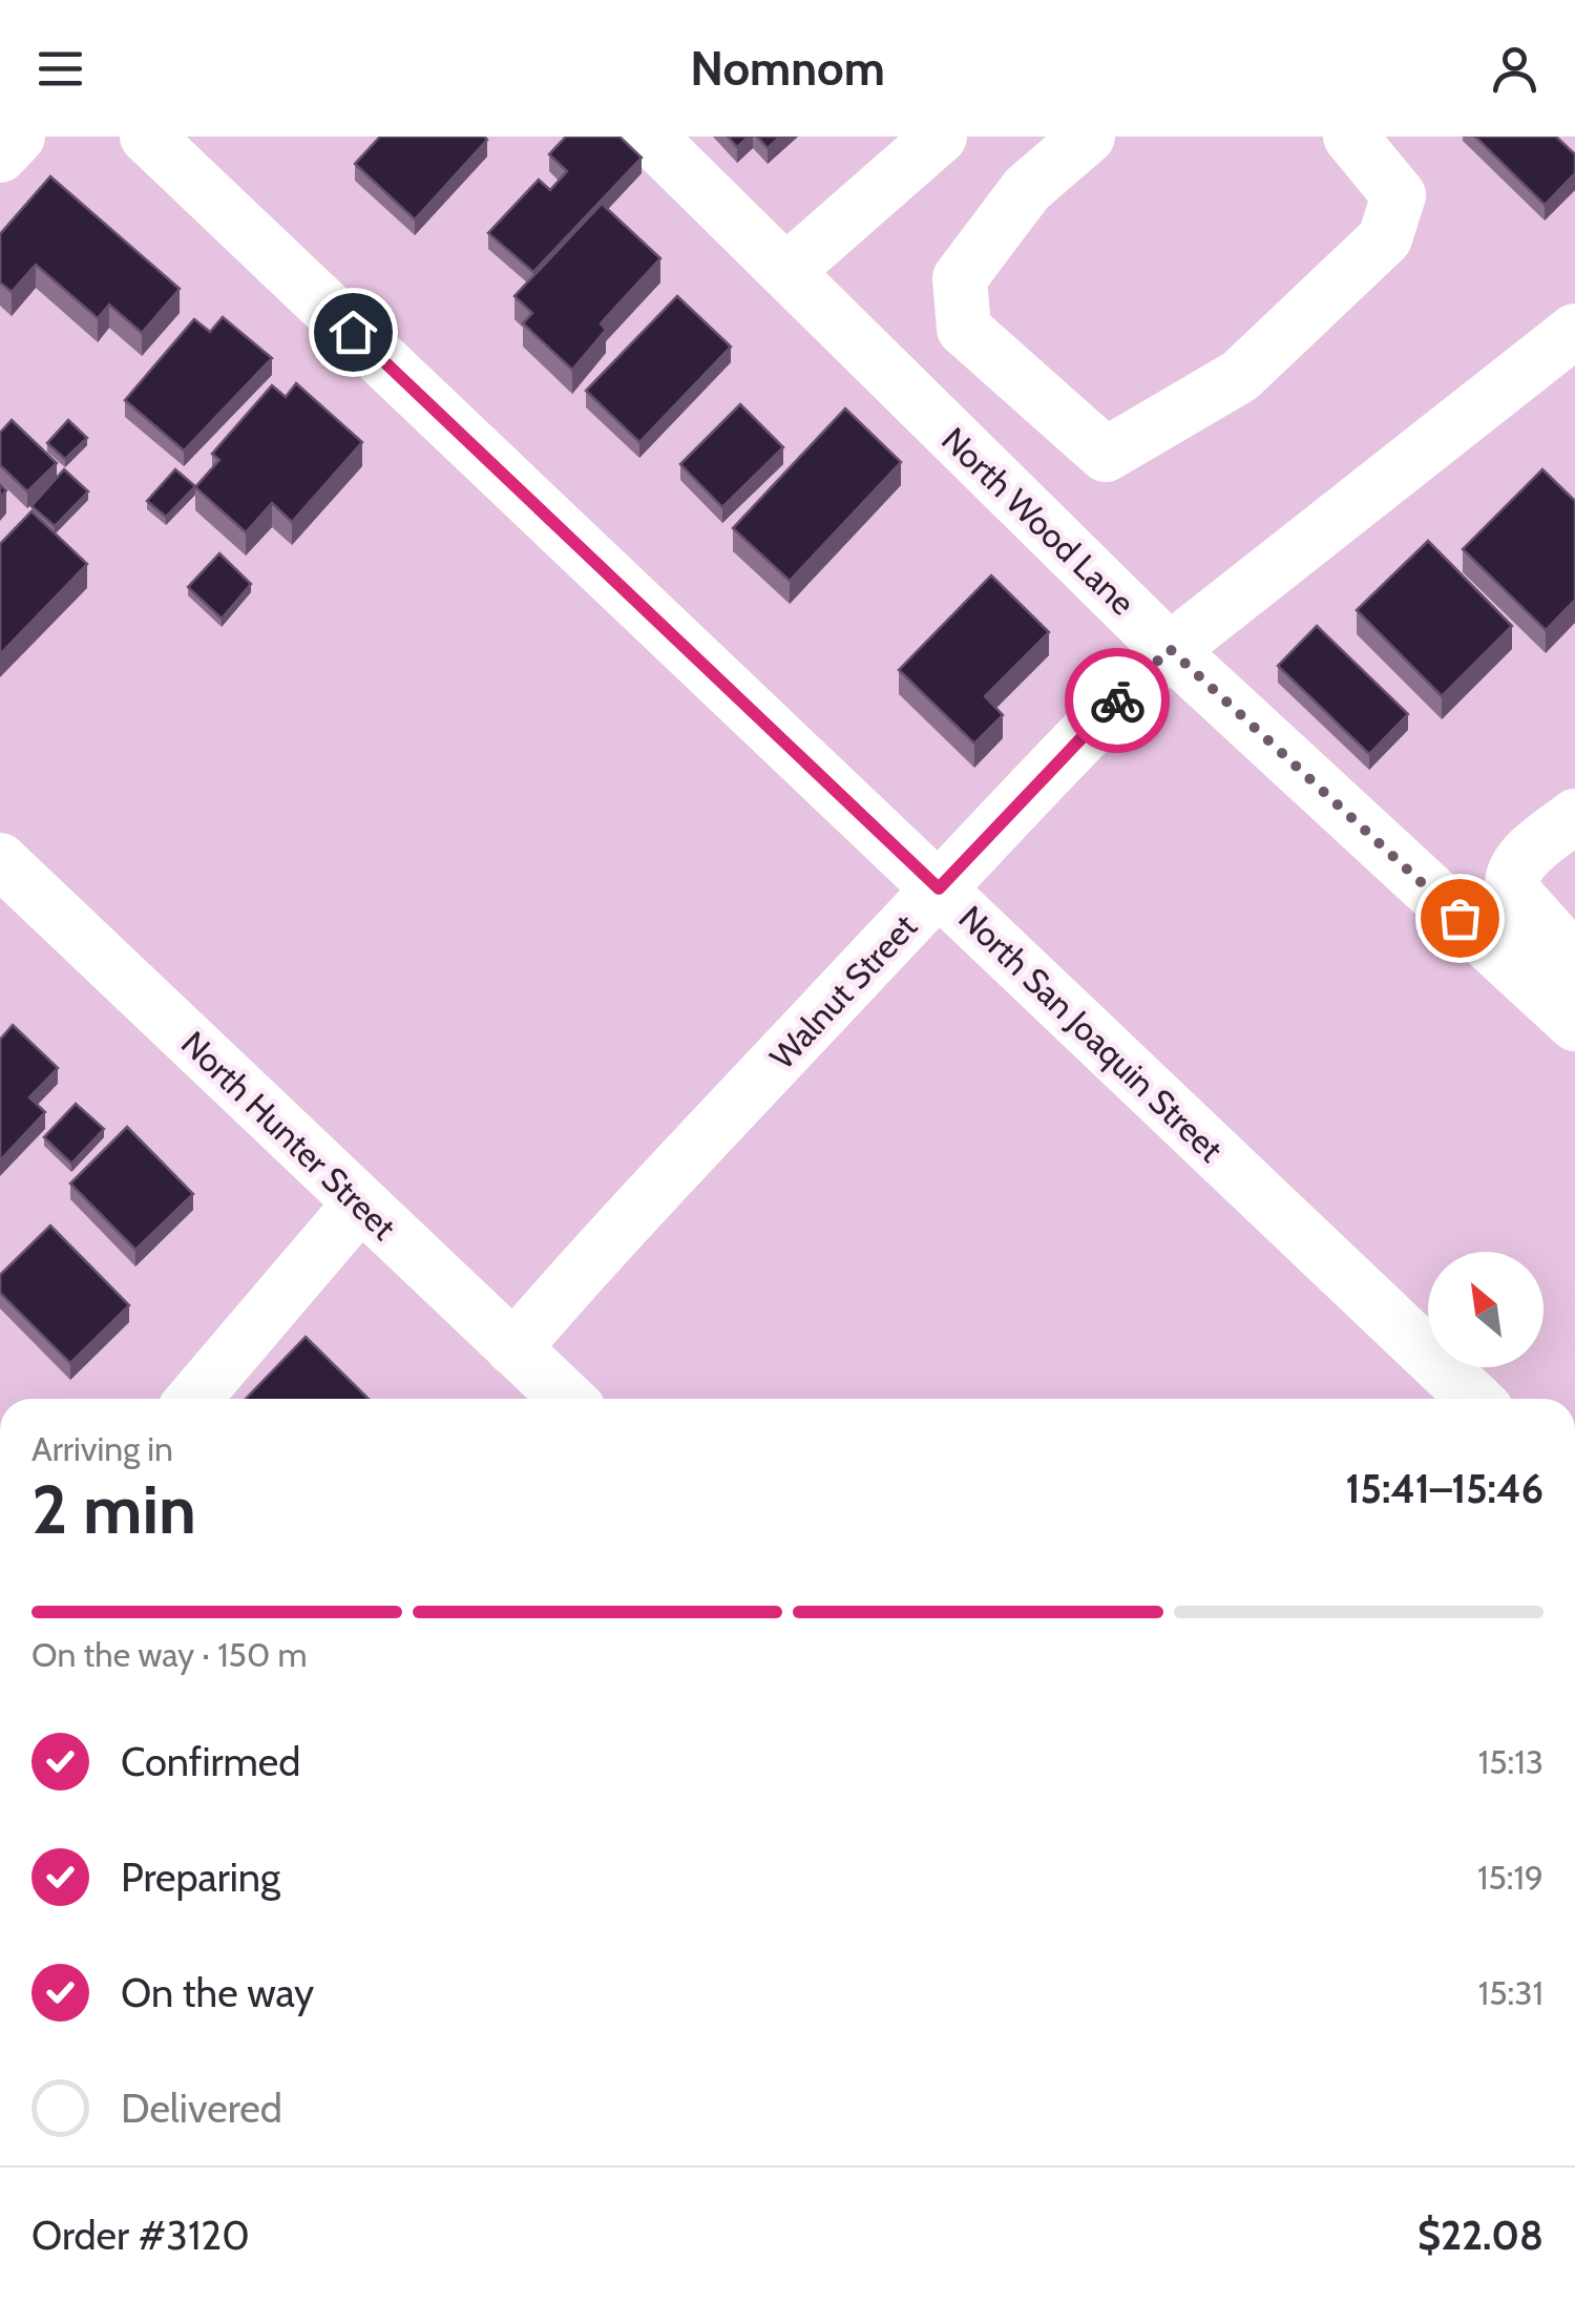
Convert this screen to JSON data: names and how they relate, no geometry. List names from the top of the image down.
{
  "streets": {
    "street": [
      "North Wood Lane",
      "Walnut Street",
      "North San Joaquin Street",
      "North Hunter Street"
    ]
  },
  "crossings": [
    ["North Wood Lane", "Walnut Street"],
    ["Walnut Street", "North San Joaquin Street"],
    ["Walnut Street", "North Hunter Street"]
  ],
  "north": "top left",
  "page": {
    "header": "Nomnom",
    "heading": ["2 min", "Arriving in", "15:41–15:46"],
    "panel": ["Order #3120", "$22.08"],
    "bar": "On the way · 150 m",
    "list": [
      ["Confirmed", "15:13"],
      ["Preparing", "15:19"],
      ["On the way", "15:31"],
      "Delivered"
    ]
  }
}
